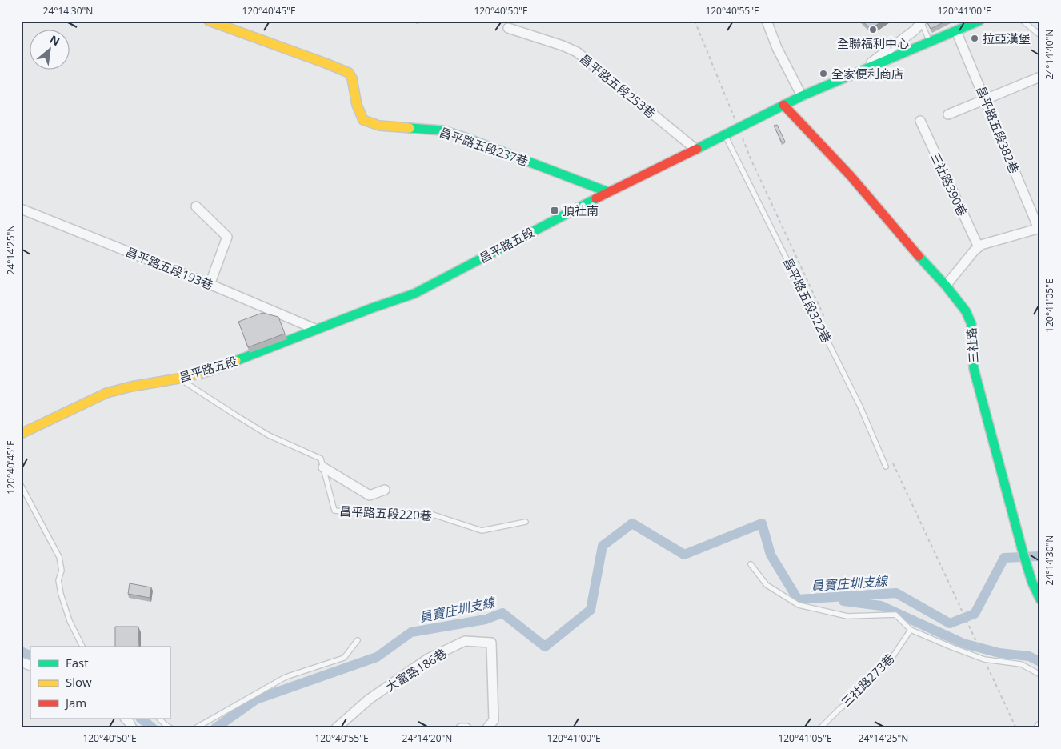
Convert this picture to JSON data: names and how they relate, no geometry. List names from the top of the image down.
{
  "streets": {
    "street": [
      "昌平路五段253巷",
      "昌平路五段382巷",
      "昌平路五段237巷",
      "三社路390巷",
      "昌平路五段",
      "昌平路五段193巷",
      "三社路",
      "昌平路五段220巷",
      "大富路186巷"
    ],
    "lane": ["昌平路五段322巷", "三社路273巷"]
  },
  "crossings": [
    ["昌平路五段253巷", "昌平路五段"],
    ["昌平路五段382巷", "昌平路五段"],
    ["昌平路五段237巷", "昌平路五段"],
    ["昌平路五段", "昌平路五段193巷"],
    ["昌平路五段", "昌平路五段322巷"],
    ["昌平路五段", "三社路"],
    ["昌平路五段", "昌平路五段220巷"]
  ],
  "water": ["員寶庄圳支線"],
  "places": {
    "other": ["全聯福利中心", "拉亞漢堡", "全家便利商店"],
    "transit": ["頂社南"]
  },
  "legend": ["Fast", "Slow", "Jam"],
  "north": "top right",
  "coordinates": [
    "24°14'30\"N",
    "120°40'45\"E",
    "120°40'50\"E",
    "120°40'55\"E",
    "120°41'00\"E",
    "24°14'40\"N",
    "24°14'25\"N",
    "120°41'05\"E",
    "24°14'20\"N"
  ]
}
